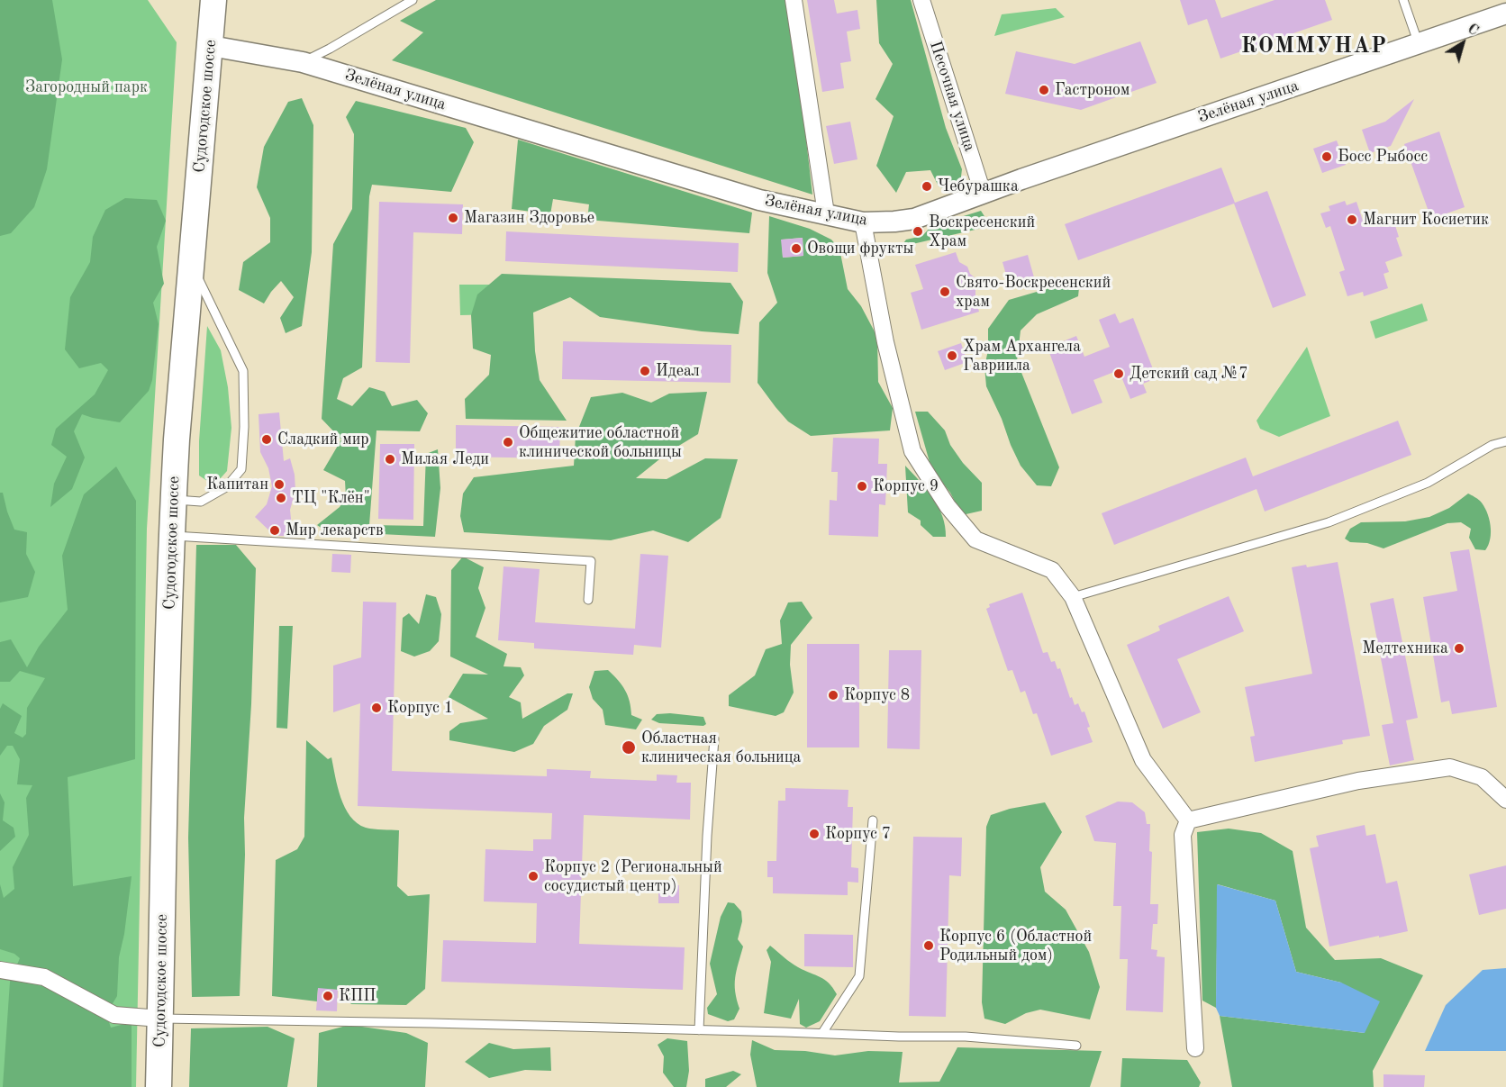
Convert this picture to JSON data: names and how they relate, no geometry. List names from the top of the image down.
{
  "streets": {
    "main road": ["Судогодское шоссе"],
    "street": ["Зелёная улица", "Песочная улица"]
  },
  "crossings": [
    ["Зелёная улица", "Песочная улица"],
    ["Зелёная улица", "Судогодское шоссе"]
  ],
  "districts": ["КОММУНАР"],
  "parks": ["Загородный парк"],
  "places": [
    "Гастроном",
    "Босс Рыбосс",
    "Чебурашка",
    "Магазин Здоровье",
    "Магнит Косиетик",
    "Воскресенский Храм",
    "Овощи фрукты",
    "Свято-Воскресенский храм",
    "Храм Архангела Гавриила",
    "Идеал",
    "Детский сад №7",
    "Сладкий мир",
    "Общежитие областной клинической больницы",
    "Милая Леди",
    "Капитан",
    "Корпус 9",
    "ТЦ \"Клён\"",
    "Мир лекарств",
    "Медтехника",
    "Корпус 8",
    "Корпус 1",
    "Областная клиническая больница",
    "Корпус 7",
    "Корпус 2 (Региональный сосудистый центр)",
    "Корпус 6 (Областной Родильный дом)",
    "КПП"
  ],
  "north": "top right"
}
